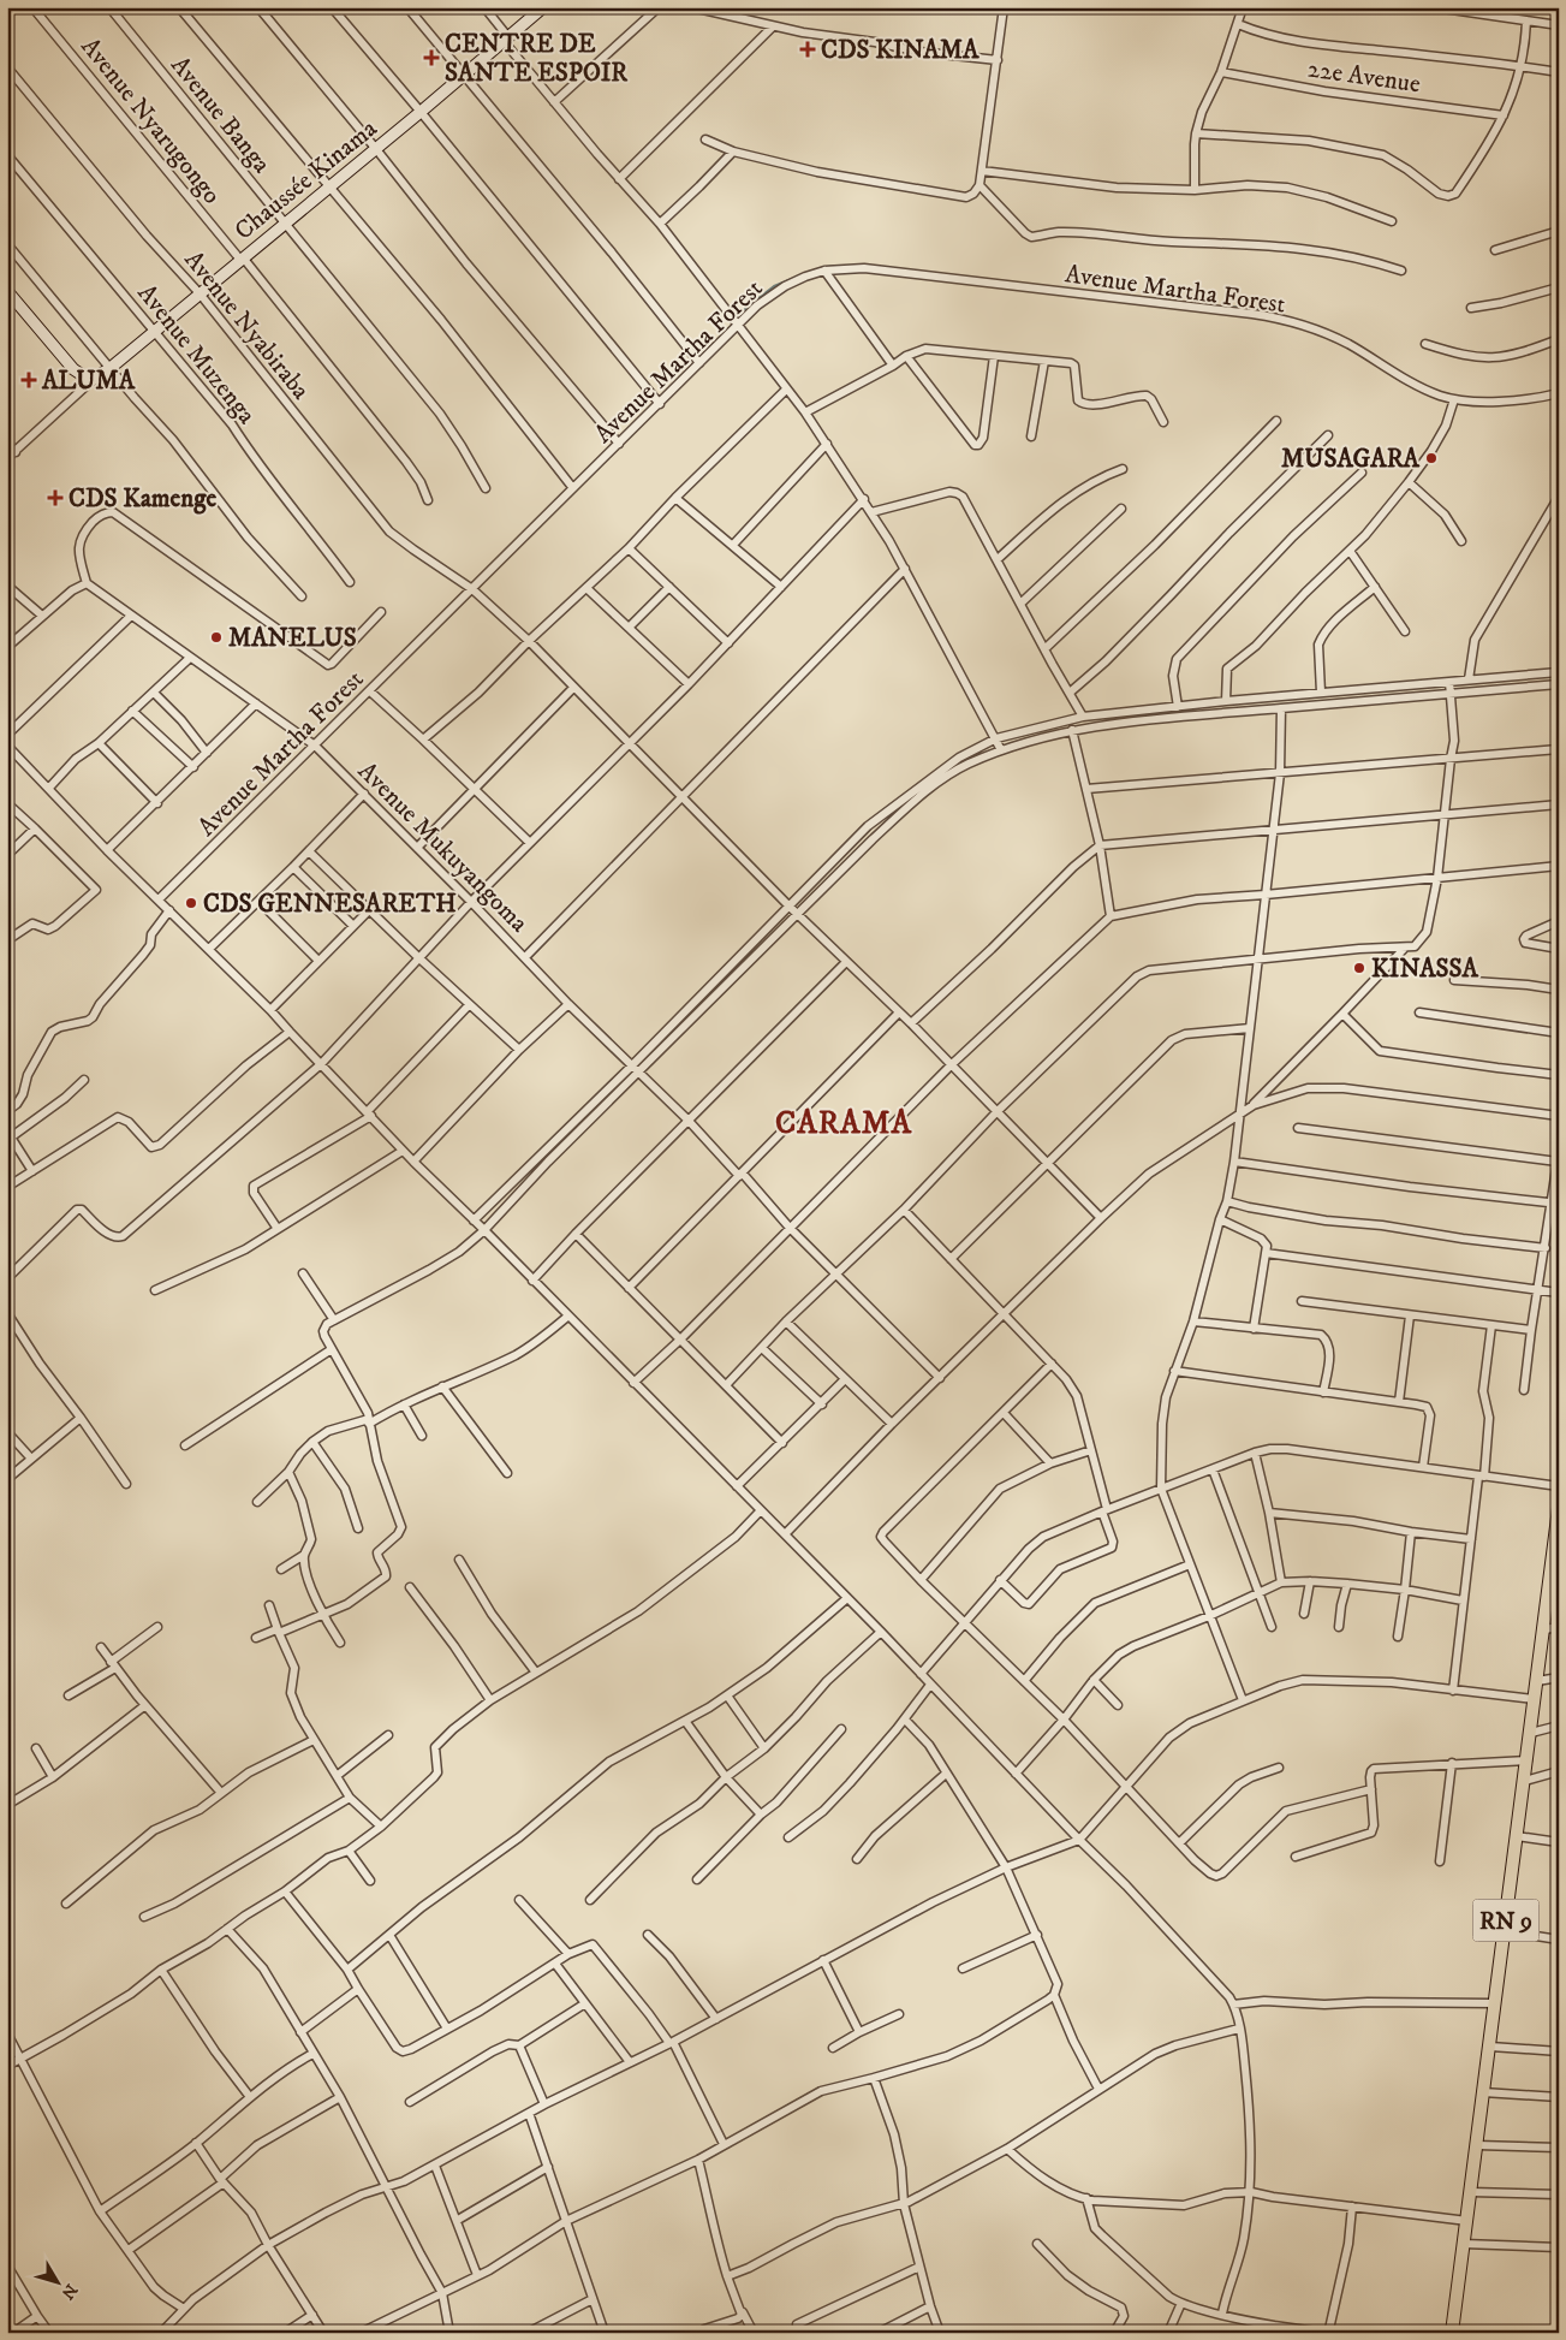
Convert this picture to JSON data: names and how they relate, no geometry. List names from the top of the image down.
{
  "streets": {
    "main road": ["RN 9"],
    "street": [
      "22e Avenue",
      "Avenue Banga",
      "Avenue Nyarugongo",
      "Chaussée Kinama",
      "Avenue Martha Forest",
      "Avenue Nyabiraba",
      "Avenue Muzenga",
      "Avenue Mukuyangoma"
    ]
  },
  "crossings": [
    ["Avenue Banga", "Chaussée Kinama"],
    ["Avenue Nyarugongo", "Chaussée Kinama"],
    ["Chaussée Kinama", "Avenue Nyabiraba"],
    ["Chaussée Kinama", "Avenue Muzenga"],
    ["Avenue Martha Forest", "Avenue Nyabiraba"],
    ["Avenue Martha Forest", "Avenue Mukuyangoma"]
  ],
  "districts": ["CARAMA"],
  "places": {
    "health": [
      "CDS KINAMA",
      "CENTRE DE SANTE ESPOIR",
      "ALUMA",
      "CDS Kamenge"
    ],
    "other": [
      "MUSAGARA",
      "MANELUS",
      "CDS GENNESARETH",
      "KINASSA"
    ]
  },
  "north": "bottom right"
}
